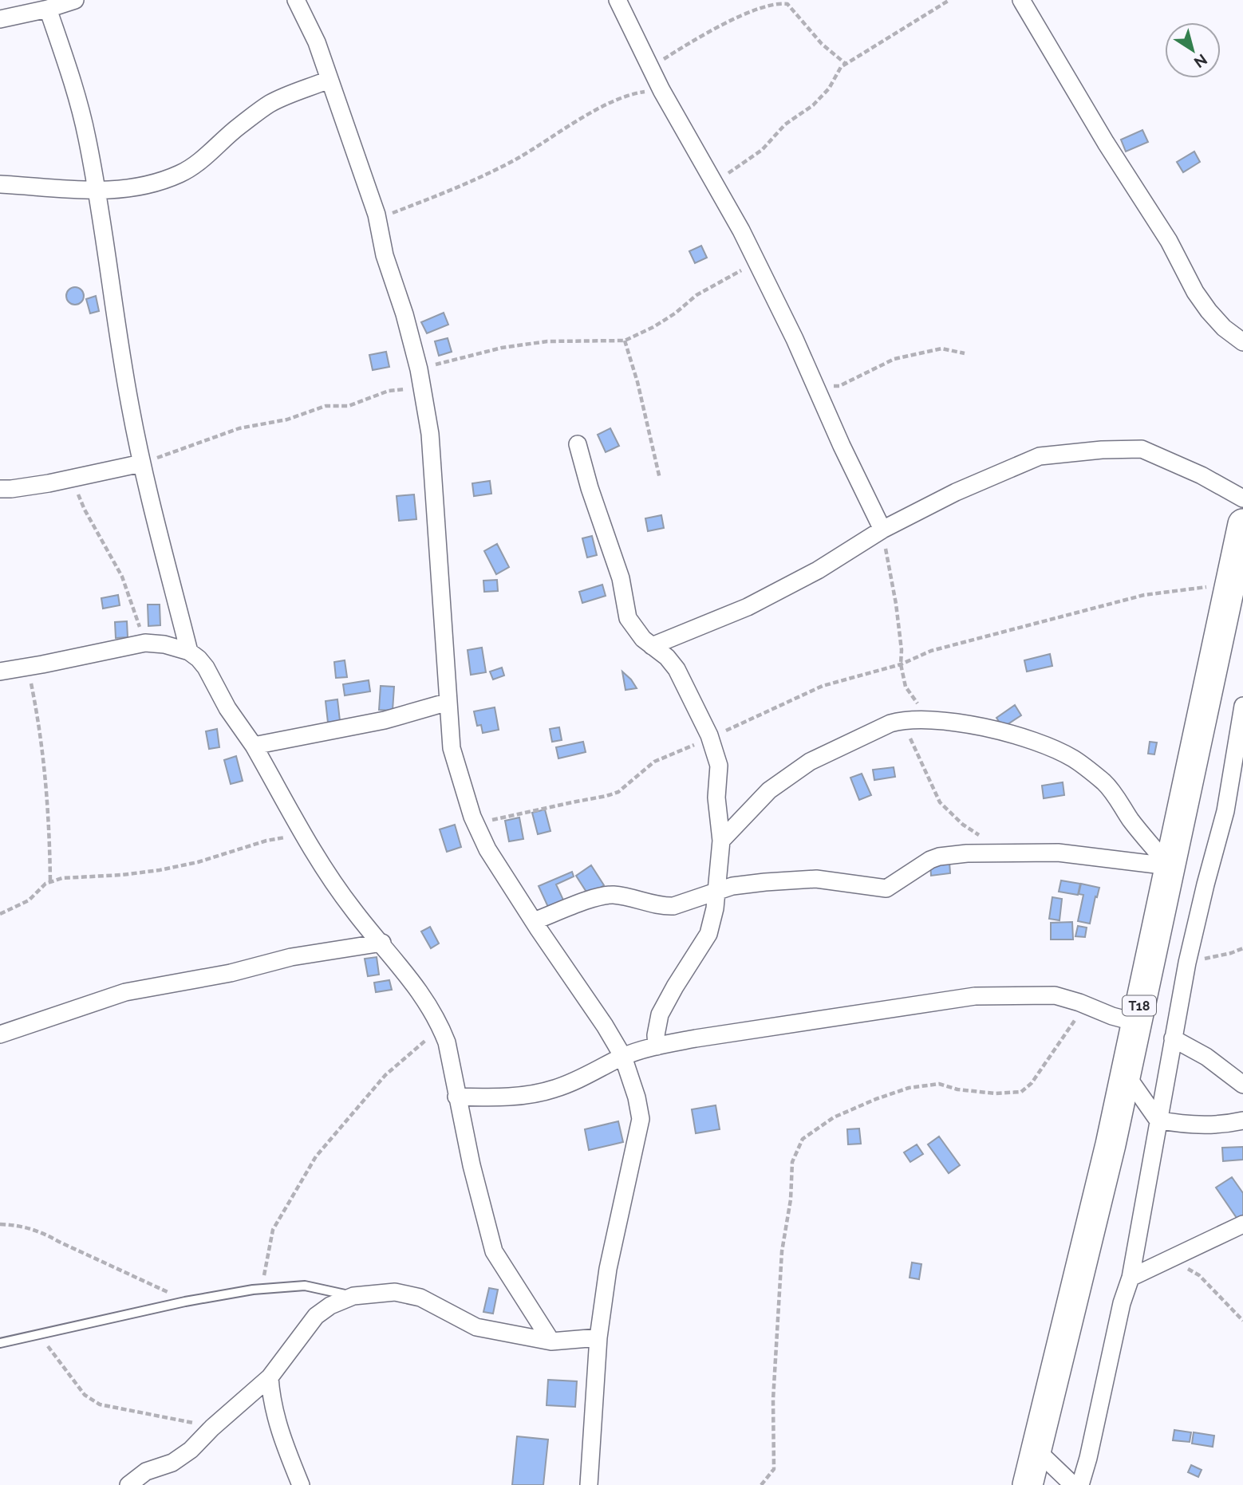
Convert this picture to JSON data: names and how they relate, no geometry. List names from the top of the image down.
{
  "streets": {
    "highway": ["T18"]
  },
  "north": "bottom right"
}
